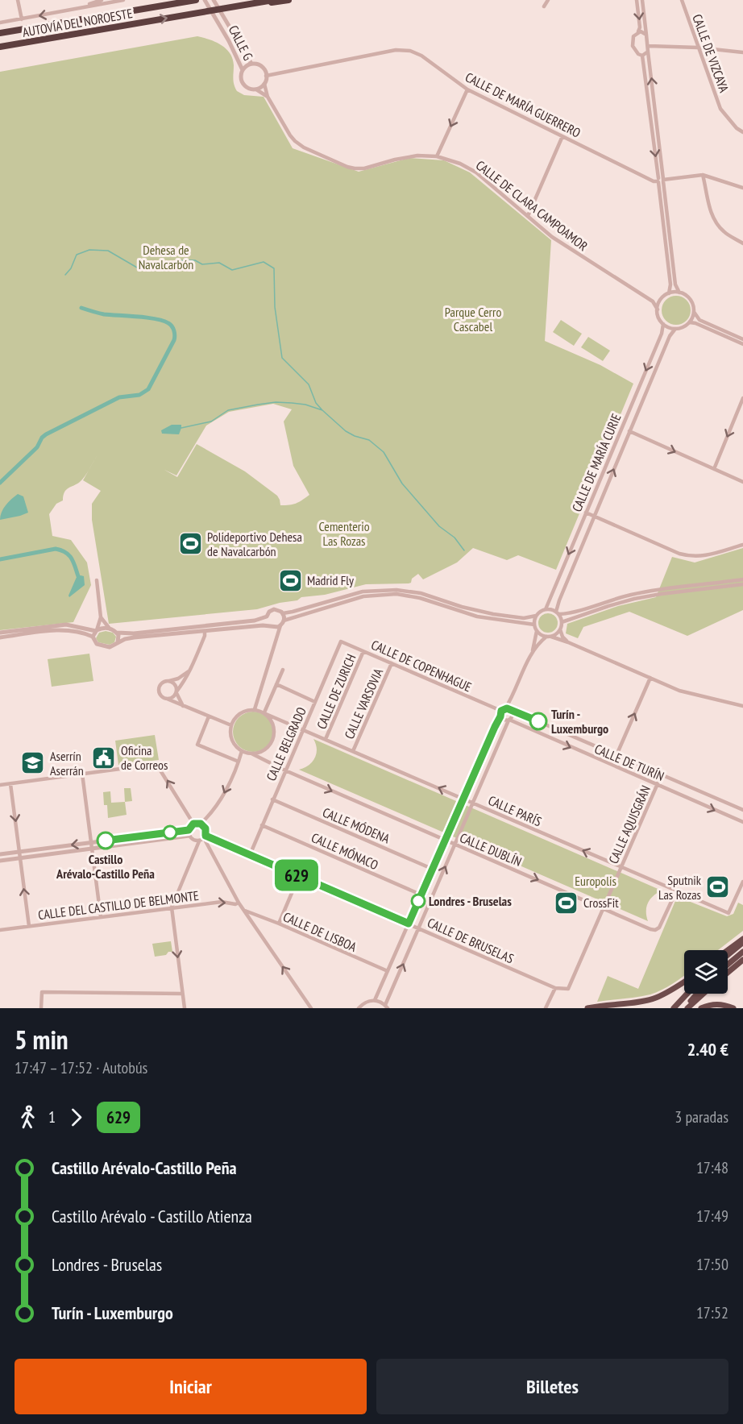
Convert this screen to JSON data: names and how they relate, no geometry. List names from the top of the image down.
{
  "streets": {
    "highway": ["AUTOVÍA DEL NOROESTE"],
    "street": [
      "CALLE G",
      "CALLE DE VIZCAYA",
      "CALLE DE MARÍA GUERRERO",
      "CALLE DE CLARA CAMPOAMOR",
      "CALLE DE MARÍA CURIE",
      "CALLE DE COPENHAGUE",
      "CALLE DE ZURICH",
      "CALLE VARSOVIA",
      "CALLE BELGRADO",
      "CALLE DE TURÍN",
      "CALLE PARÍS",
      "CALLE AQUISGRÁN",
      "CALLE MÓDENA",
      "CALLE DUBLÍN",
      "CALLE MÓNACO",
      "CALLE DEL CASTILLO DE BELMONTE",
      "CALLE DE LISBOA",
      "CALLE DE BRUSELAS"
    ]
  },
  "crossings": [
    ["CALLE G", "CALLE DE MARÍA GUERRERO"],
    ["CALLE G", "CALLE DE CLARA CAMPOAMOR"],
    ["CALLE DE MARÍA GUERRERO", "CALLE DE CLARA CAMPOAMOR"],
    ["CALLE DE CLARA CAMPOAMOR", "CALLE DE MARÍA CURIE"],
    ["CALLE DE COPENHAGUE", "CALLE DE ZURICH"],
    ["CALLE DE COPENHAGUE", "CALLE VARSOVIA"],
    ["CALLE DE COPENHAGUE", "CALLE BELGRADO"],
    ["CALLE DE COPENHAGUE", "CALLE DE TURÍN"],
    ["CALLE DE ZURICH", "CALLE PARÍS"],
    ["CALLE VARSOVIA", "CALLE PARÍS"],
    ["CALLE BELGRADO", "CALLE PARÍS"],
    ["CALLE BELGRADO", "CALLE MÓDENA"],
    ["CALLE BELGRADO", "CALLE DUBLÍN"],
    ["CALLE BELGRADO", "CALLE MÓNACO"],
    ["CALLE BELGRADO", "CALLE DE BRUSELAS"],
    ["CALLE DE TURÍN", "CALLE AQUISGRÁN"],
    ["CALLE PARÍS", "CALLE AQUISGRÁN"],
    ["CALLE PARÍS", "CALLE DUBLÍN"],
    ["CALLE AQUISGRÁN", "CALLE DUBLÍN"],
    ["CALLE AQUISGRÁN", "CALLE DE BRUSELAS"]
  ],
  "one_way": ["CALLE PARÍS", "CALLE DUBLÍN"],
  "parks": [
    "Dehesa de Navalcarbón",
    "Parque Cerro Cascabel",
    "Cementerio Las Rozas",
    "Europolis"
  ],
  "places": {
    "sports": [
      "Polideportivo Dehesa de Navalcarbón",
      "Madrid Fly",
      "Sputnik Las Rozas",
      "CrossFit"
    ],
    "other": ["Turín - Luxemburgo", "Castillo Arévalo-Castillo Peña", "Londres - Bruselas"],
    "public building": ["Oficina de Correos"],
    "school or university": ["Aserrín Aserrán"]
  },
  "lines": ["bus line 629"],
  "page": {
    "on_map": "629",
    "heading": ["5 min", "17:47 – 17:52 · Autobús", "2.40 €"],
    "legs": ["1", "629", "3 paradas"],
    "list": [
      {
        "name": "Castillo Arévalo-Castillo Peña",
        "value": "17:48"
      },
      {
        "name": "Castillo Arévalo - Castillo Atienza",
        "value": "17:49"
      },
      {
        "name": "Londres - Bruselas",
        "value": "17:50"
      },
      {
        "name": "Turín - Luxemburgo",
        "value": "17:52"
      }
    ],
    "buttons": ["Iniciar", "Billetes"]
  }
}
